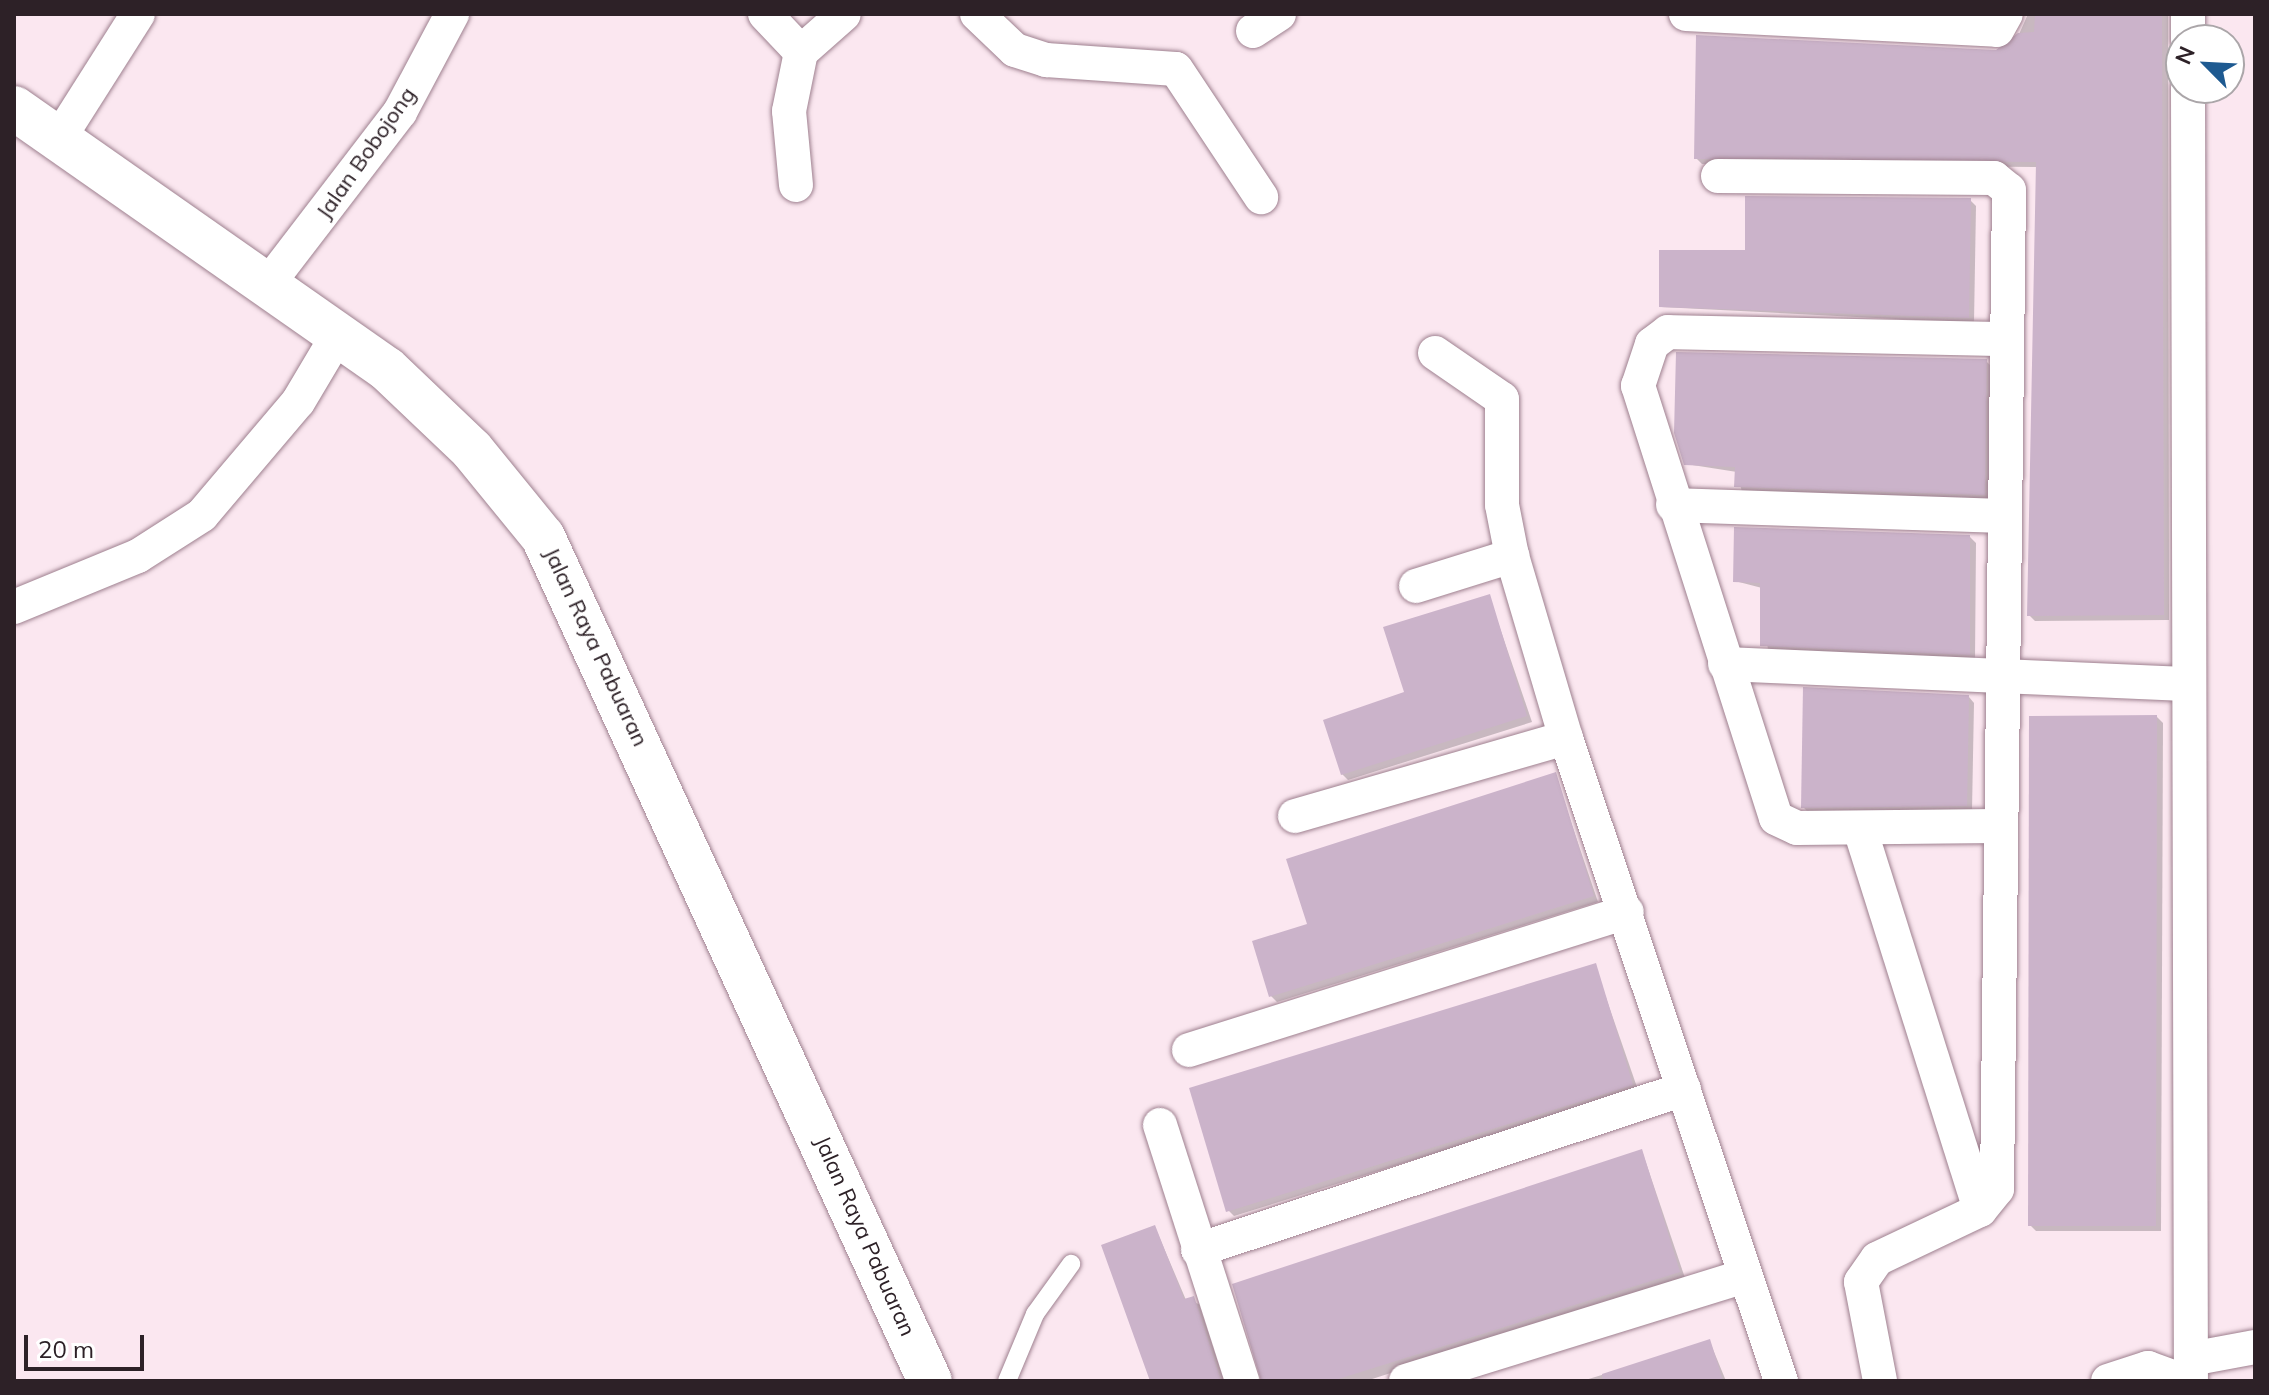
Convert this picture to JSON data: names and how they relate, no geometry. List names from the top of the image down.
{
  "streets": {
    "street": ["Jalan Bobojong", "Jalan Raya Pabuaran"]
  },
  "crossings": [
    ["Jalan Bobojong", "Jalan Raya Pabuaran"]
  ],
  "scale_bar": "20 m",
  "north": "top left"
}
